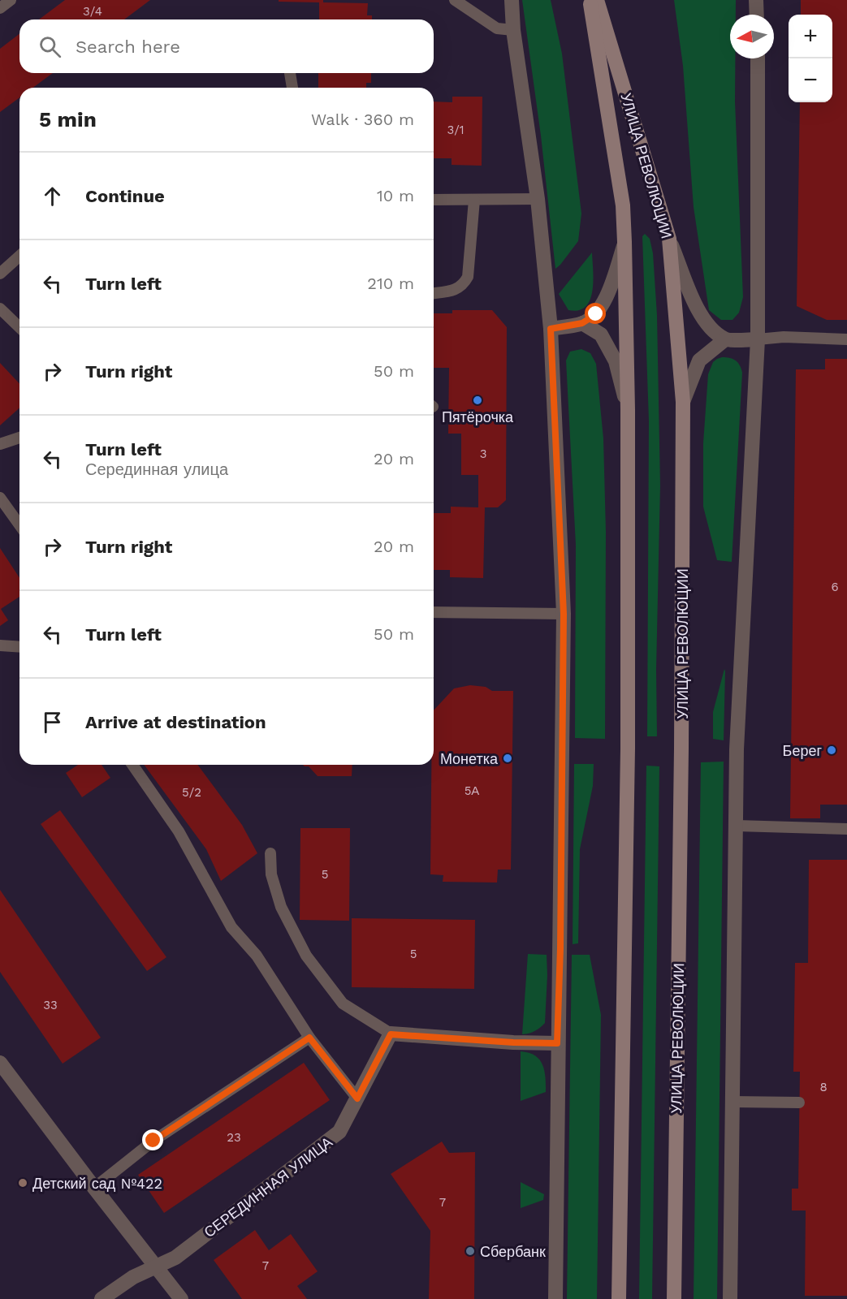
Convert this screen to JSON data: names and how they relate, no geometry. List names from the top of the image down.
{
  "streets": {
    "main road": ["УЛИЦА РЕВОЛЮЦИИ"],
    "street": ["СЕРЕДИННАЯ УЛИЦА"]
  },
  "places": [
    "Пятёрочка",
    "Берег",
    "Монетка",
    "Детский сад №422",
    "Сбербанк"
  ],
  "house_numbers": [
    "3/4",
    "3/1",
    "3",
    "6",
    "5А",
    "5/2",
    "5",
    "5",
    "33",
    "8",
    "23",
    "7",
    "7"
  ],
  "north": "left",
  "page": {
    "map_buttons": ["+", "−"],
    "search": "Search here",
    "heading": ["5 min", "Walk · 360 m"],
    "list": [
      ["Continue", "10 m"],
      ["Turn left", "210 m"],
      ["Turn right", "50 m"],
      ["Turn left", "Серединная улица", "20 m"],
      ["Turn right", "20 m"],
      ["Turn left", "50 m"],
      "Arrive at destination"
    ]
  }
}
